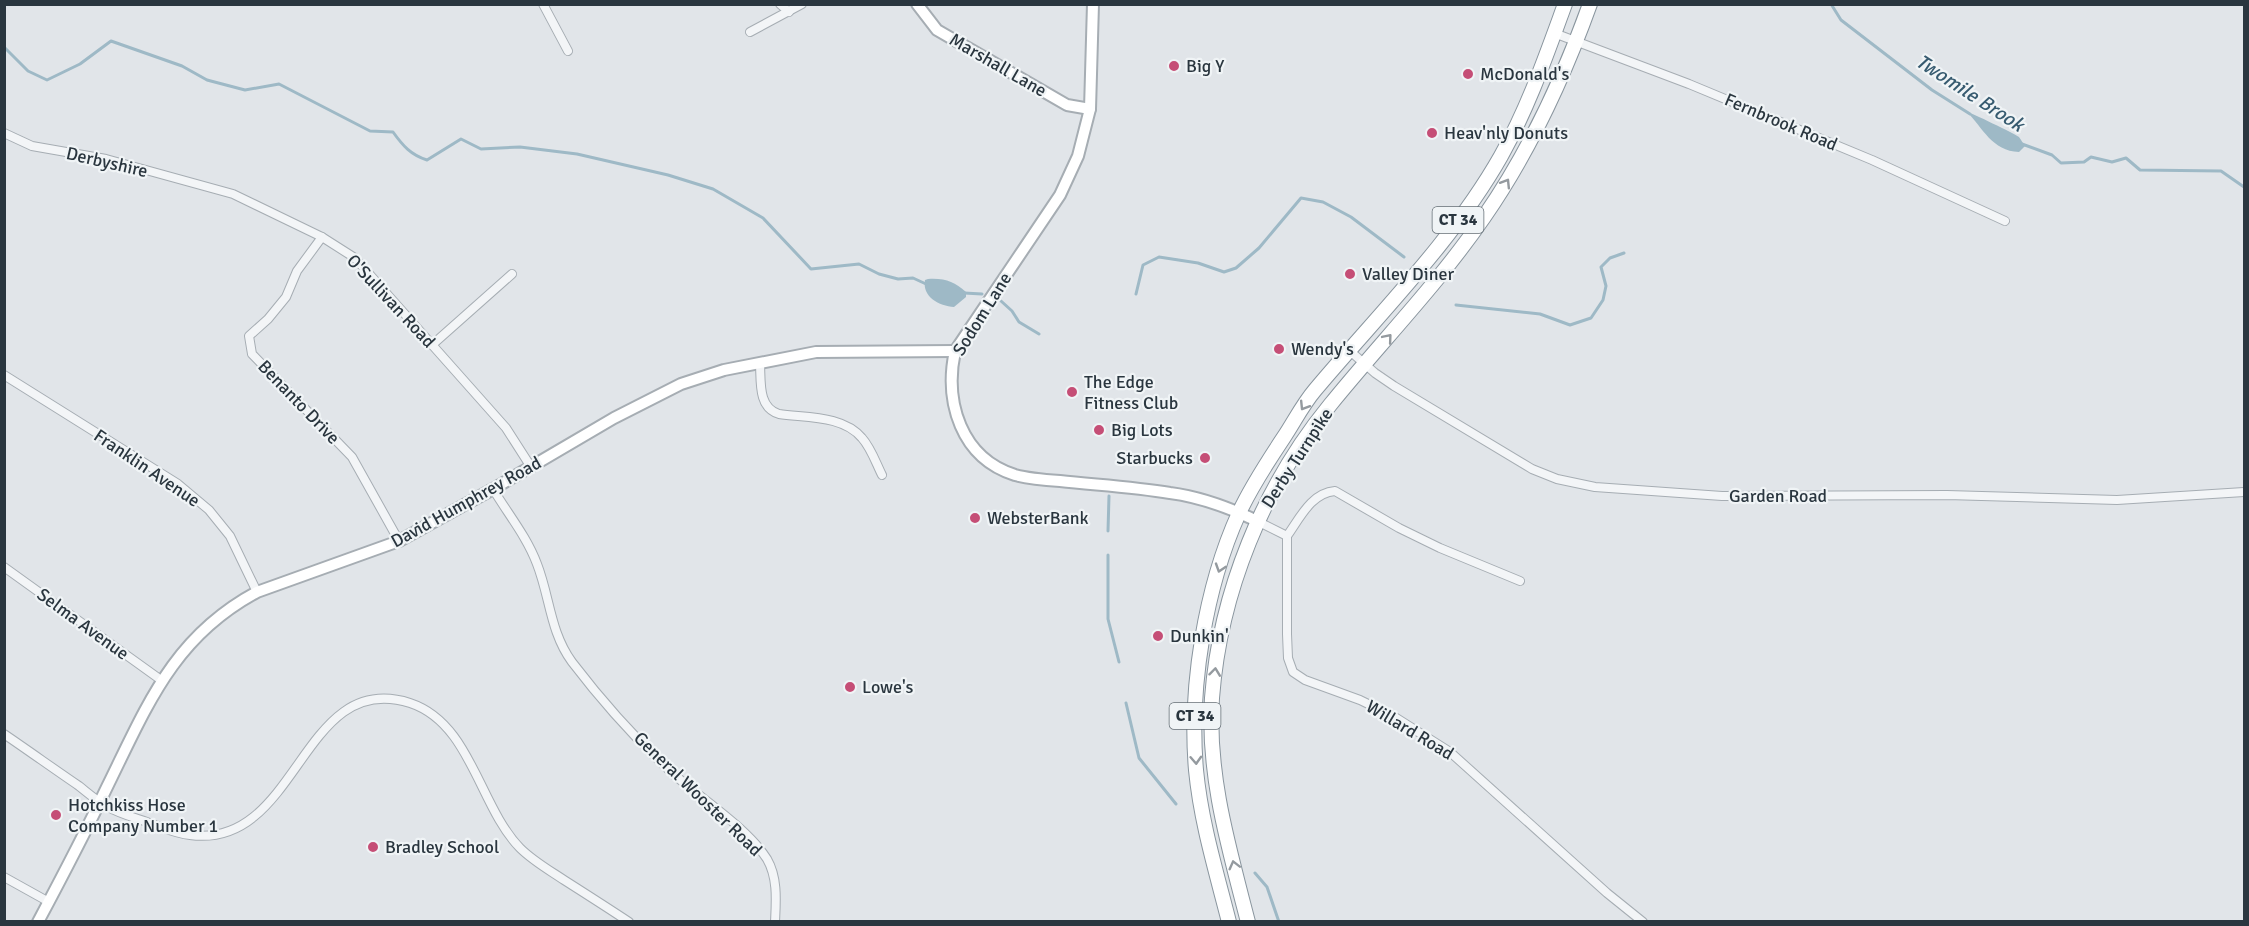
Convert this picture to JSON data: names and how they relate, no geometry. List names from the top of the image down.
{
  "streets": {
    "highway": ["CT 34", "Derby Turnpike"],
    "street": [
      "Marshall Lane",
      "Fernbrook Road",
      "Derbyshire",
      "O'Sullivan Road",
      "Sodom Lane",
      "Benanto Drive",
      "Franklin Avenue",
      "Garden Road",
      "David Humphrey Road",
      "Selma Avenue",
      "Willard Road",
      "General Wooster Road"
    ]
  },
  "crossings": [
    ["Marshall Lane", "Sodom Lane"],
    ["Fernbrook Road", "Derby Turnpike"],
    ["Derbyshire", "O'Sullivan Road"],
    ["CT 34", "Sodom Lane"],
    ["CT 34", "Derby Turnpike"],
    ["O'Sullivan Road", "Benanto Drive"],
    ["O'Sullivan Road", "David Humphrey Road"],
    ["Sodom Lane", "Derby Turnpike"],
    ["Sodom Lane", "David Humphrey Road"],
    ["Benanto Drive", "David Humphrey Road"],
    ["Derby Turnpike", "Garden Road"],
    ["Franklin Avenue", "David Humphrey Road"],
    ["David Humphrey Road", "Selma Avenue"],
    ["David Humphrey Road", "General Wooster Road"]
  ],
  "water": ["Twomile Brook"],
  "places": [
    "Big Y",
    "McDonald's",
    "Heav'nly Donuts",
    "Valley Diner",
    "Wendy's",
    "The Edge Fitness Club",
    "Big Lots",
    "Starbucks",
    "WebsterBank",
    "Dunkin'",
    "Lowe's",
    "Hotchkiss Hose Company Number 1",
    "Bradley School"
  ]
}
